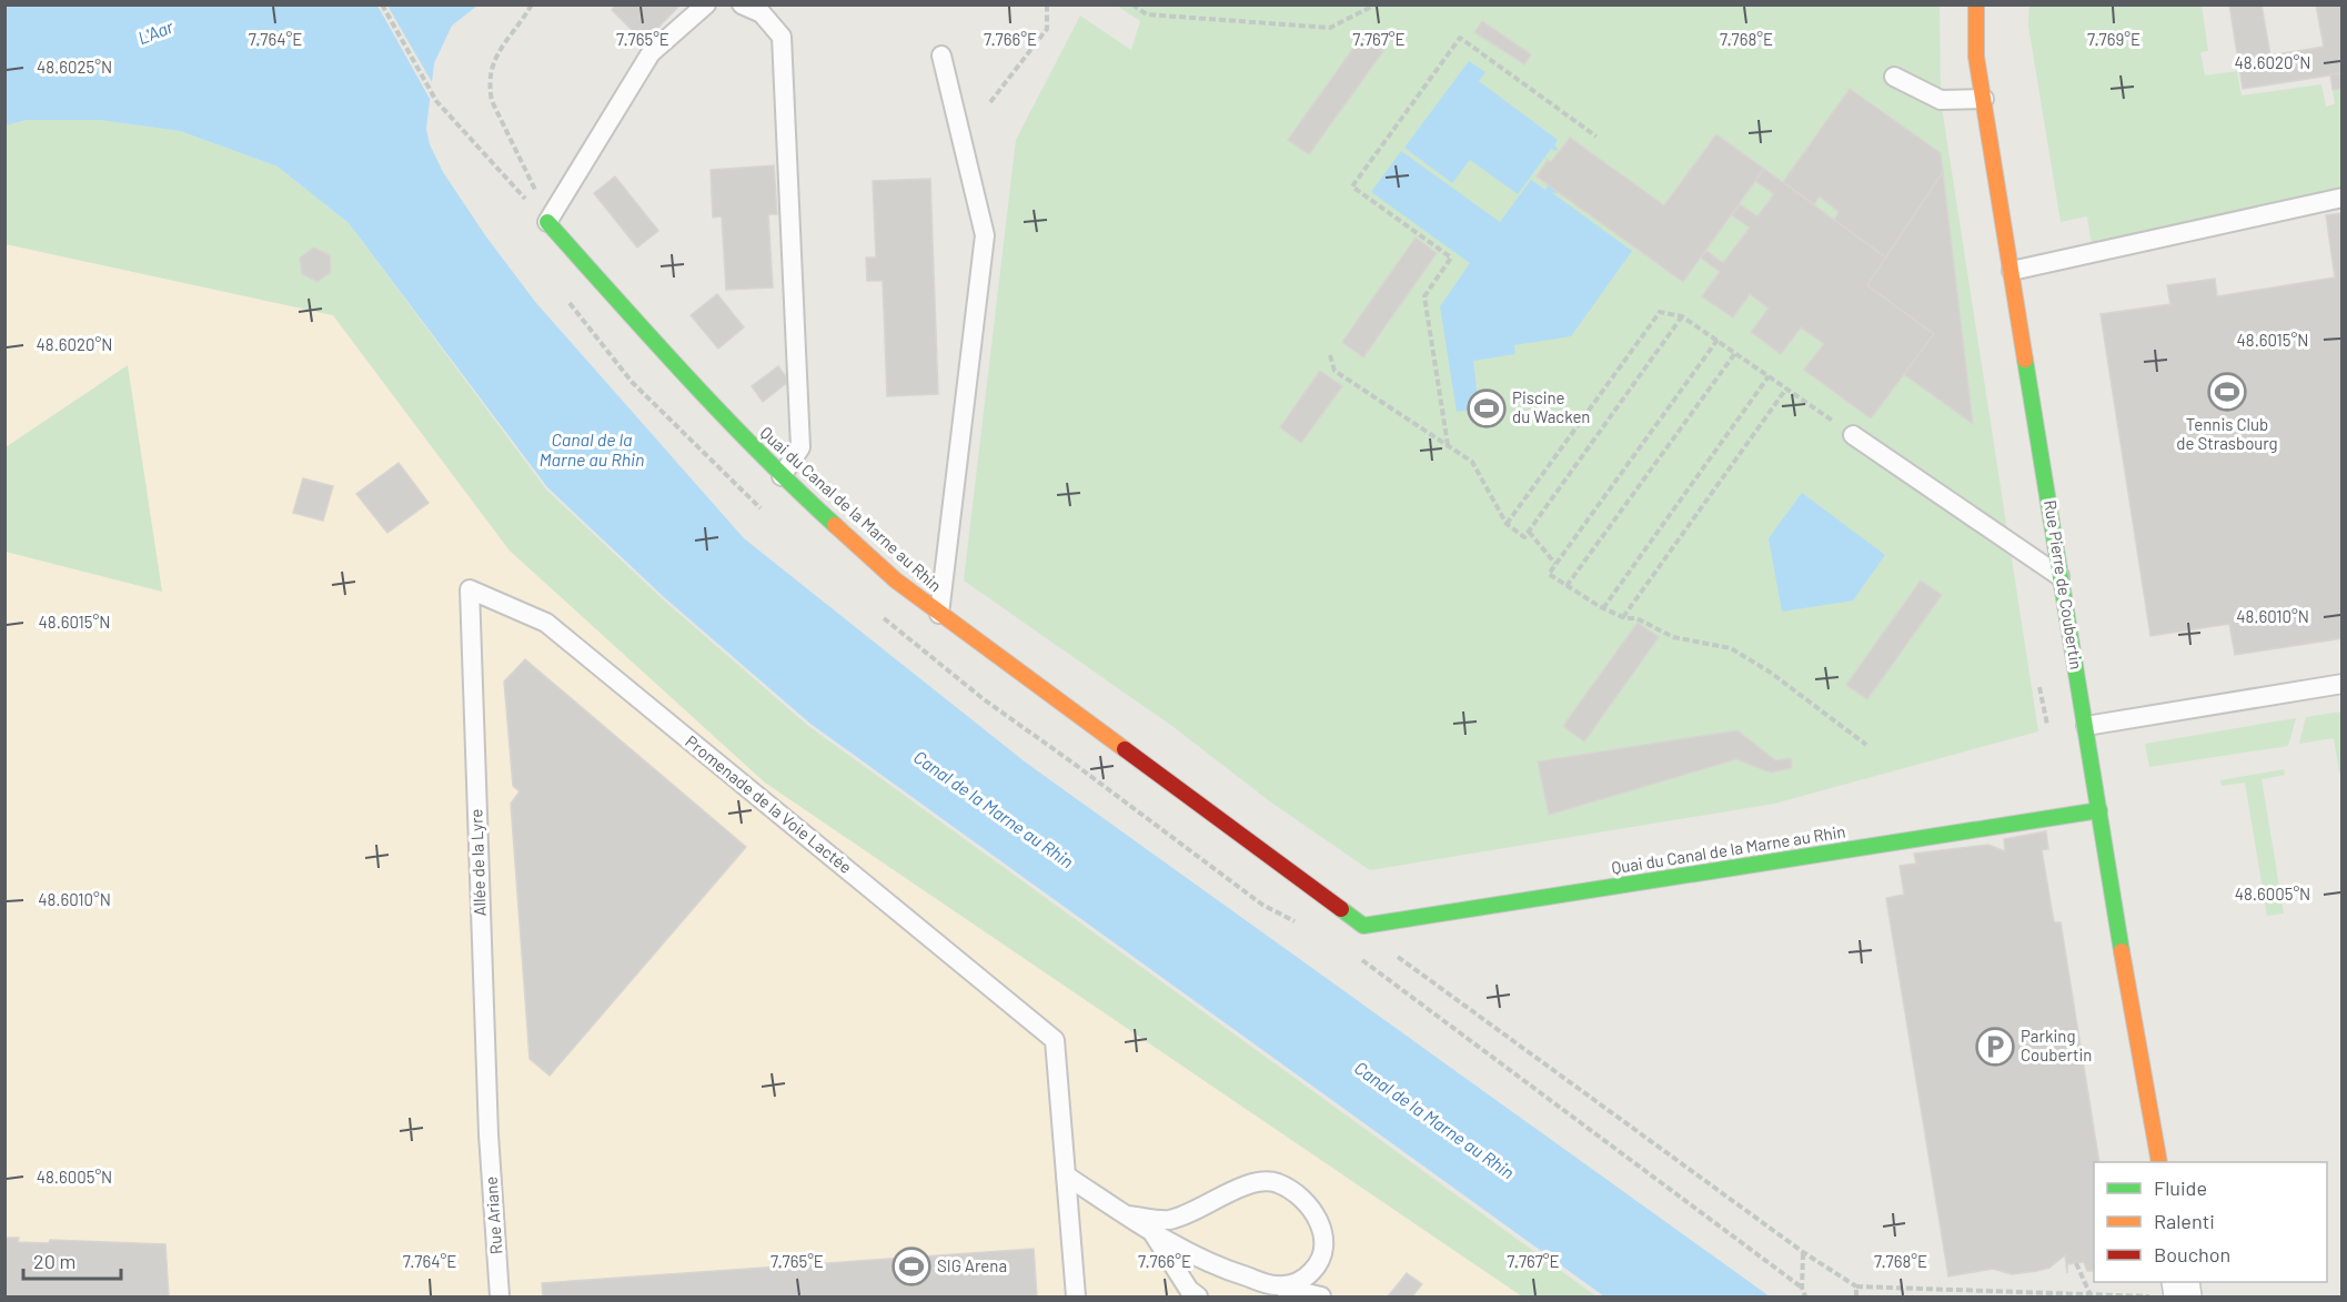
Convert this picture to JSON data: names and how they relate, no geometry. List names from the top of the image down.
{
  "streets": {
    "street": ["Quai du Canal de la Marne au Rhin", "Rue Pierre de Coubertin"],
    "lane": ["Promenade de la Voie Lactée", "Allée de la Lyre", "Rue Ariane"]
  },
  "crossings": [
    ["Quai du Canal de la Marne au Rhin", "Rue Pierre de Coubertin"],
    ["Promenade de la Voie Lactée", "Allée de la Lyre"],
    ["Allée de la Lyre", "Rue Ariane"]
  ],
  "water": ["L'Aar", "Canal de la Marne au Rhin"],
  "places": {
    "sports": ["Tennis Club de Strasbourg", "Piscine du Wacken", "SIG Arena"],
    "parking": ["Parking Coubertin"]
  },
  "legend": ["Fluide", "Ralenti", "Bouchon"],
  "scale_bar": "20 m",
  "coordinates": [
    "7.764°E",
    "7.765°E",
    "7.766°E",
    "7.767°E",
    "7.768°E",
    "7.769°E",
    "48.6020°N",
    "48.6025°N",
    "48.6015°N",
    "48.6010°N",
    "48.6005°N"
  ]
}
